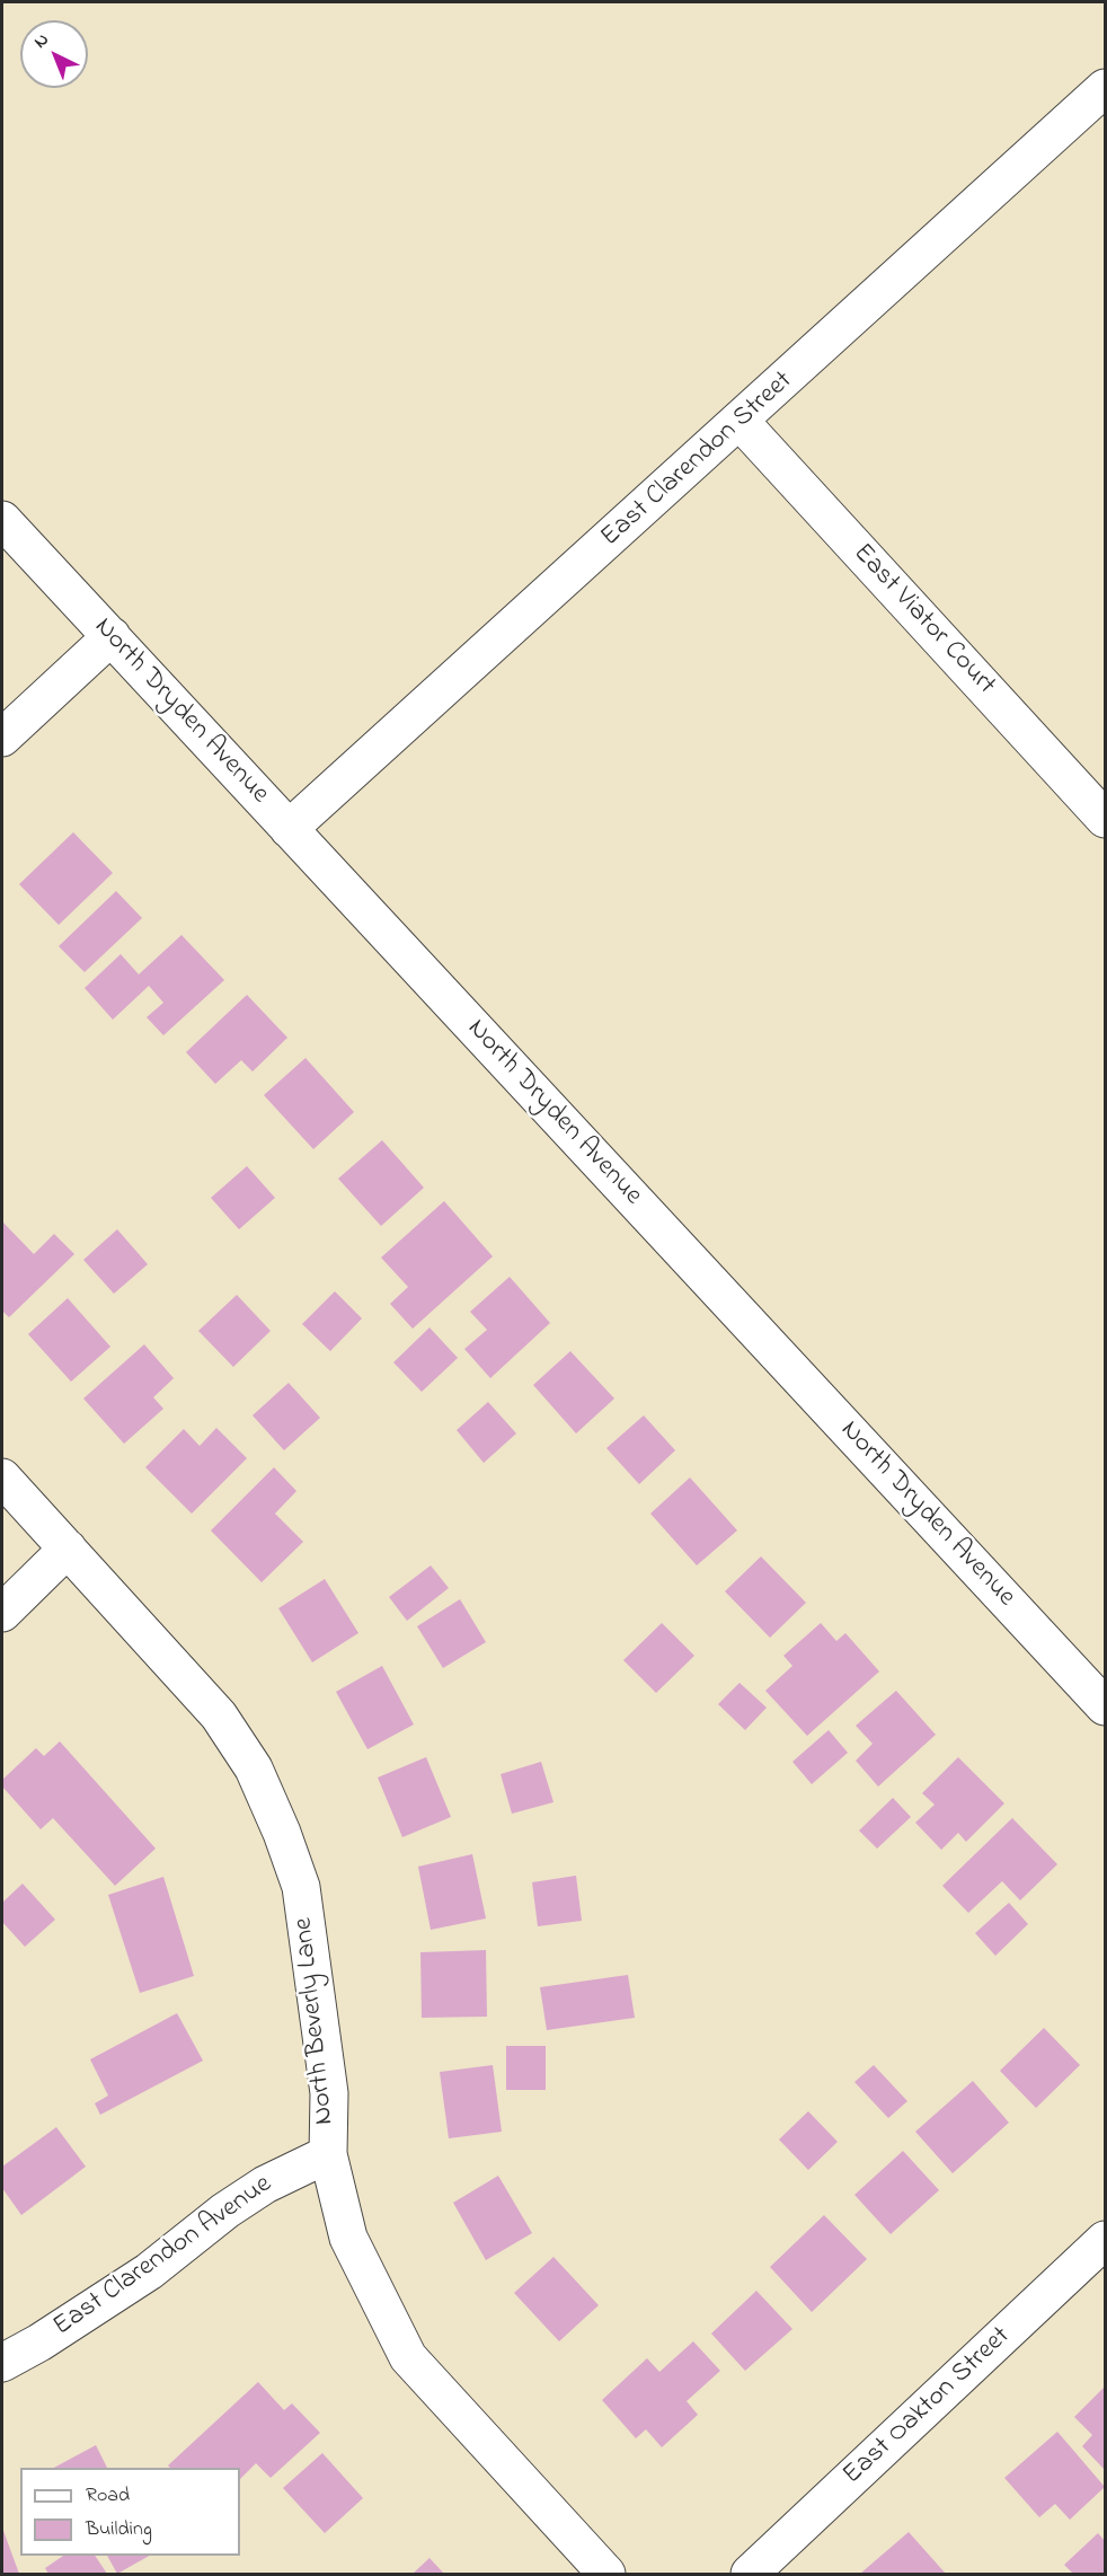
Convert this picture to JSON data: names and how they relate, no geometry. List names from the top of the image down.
{
  "streets": {
    "street": [
      "East Clarendon Street",
      "East Viator Court",
      "North Dryden Avenue",
      "North Beverly Lane",
      "East Clarendon Avenue",
      "East Oakton Street"
    ]
  },
  "crossings": [
    ["East Clarendon Street", "East Viator Court"],
    ["East Clarendon Street", "North Dryden Avenue"],
    ["North Beverly Lane", "East Clarendon Avenue"]
  ],
  "legend": ["Road", "Building"],
  "north": "top left"
}
